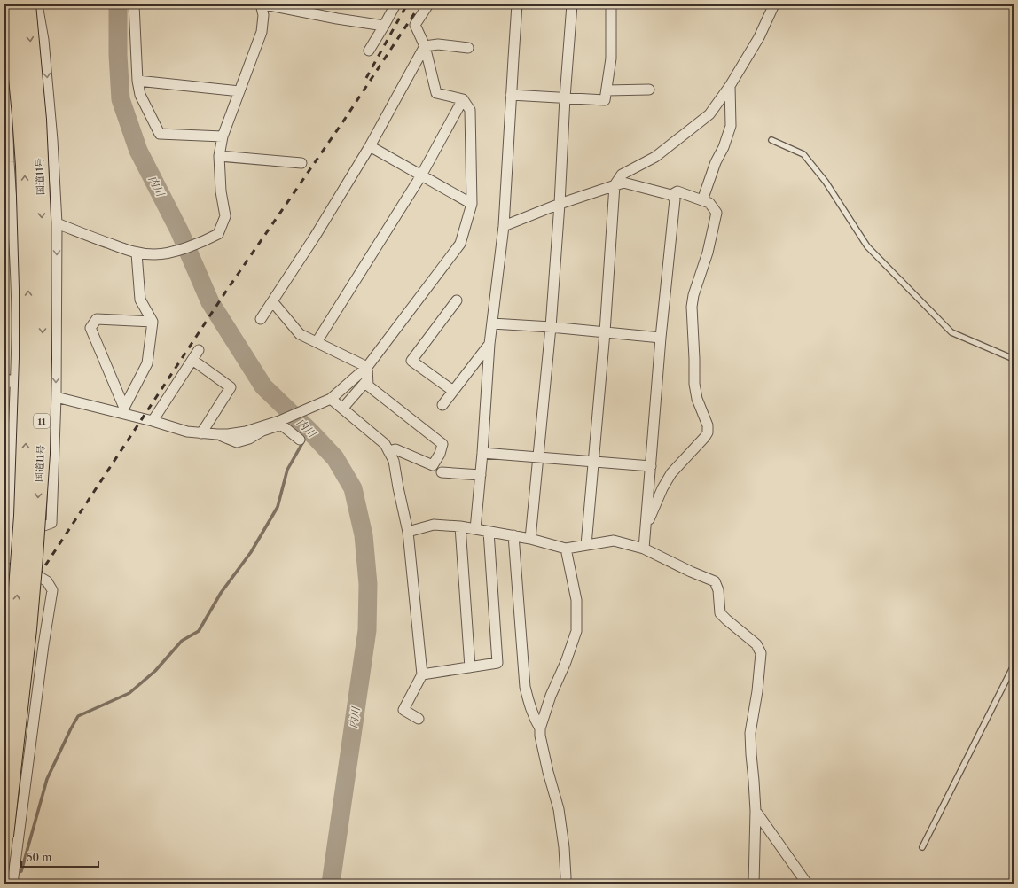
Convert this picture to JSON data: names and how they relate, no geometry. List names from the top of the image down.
{
  "streets": {
    "highway": ["国道11号", "11"]
  },
  "water": ["内川"],
  "scale_bar": "50 m"
}
